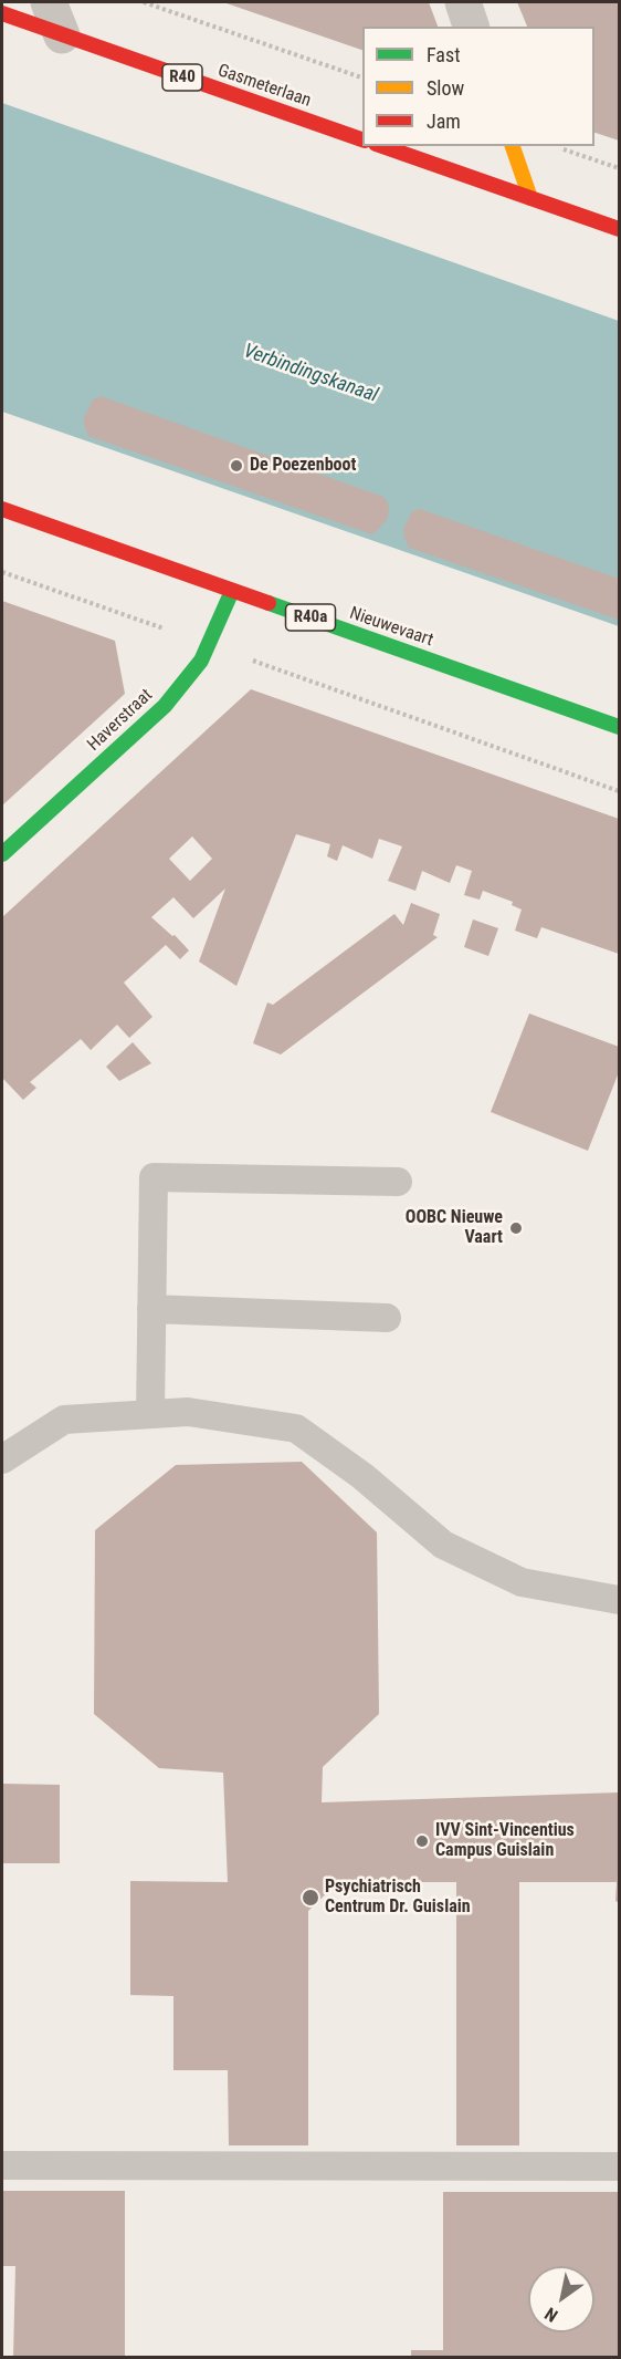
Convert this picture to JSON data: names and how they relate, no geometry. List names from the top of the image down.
{
  "streets": {
    "main road": [
      "R40",
      "Gasmeterlaan",
      "R40a",
      "Nieuwevaart",
      "Haverstraat"
    ]
  },
  "crossings": [
    ["Nieuwevaart", "Haverstraat"]
  ],
  "water": ["Verbindingskanaal"],
  "places": [
    "De Poezenboot",
    "OOBC Nieuwe Vaart",
    "IVV Sint-Vincentius Campus Guislain",
    "Psychiatrisch Centrum Dr. Guislain"
  ],
  "legend": ["Fast", "Slow", "Jam"],
  "north": "bottom left"
}
